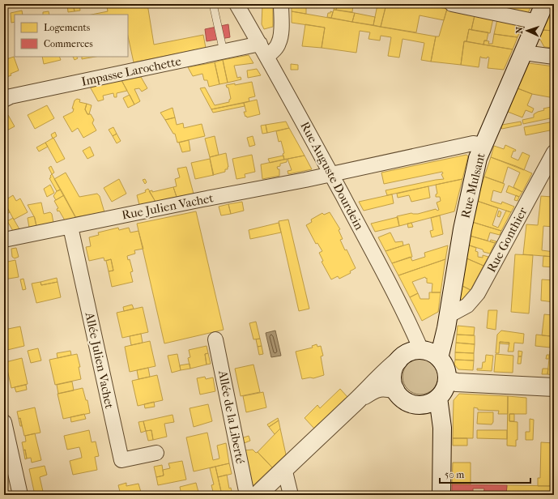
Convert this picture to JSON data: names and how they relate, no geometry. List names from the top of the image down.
{
  "streets": {
    "main road": ["Rue Mulsant"],
    "street": [
      "Impasse Larochette",
      "Rue Auguste Dourdein",
      "Rue Julien Vachet",
      "Rue Gonthier",
      "Allée Julien Vachet",
      "Allée de la Liberté"
    ]
  },
  "crossings": [
    ["Impasse Larochette", "Rue Auguste Dourdein"],
    ["Rue Auguste Dourdein", "Rue Mulsant"],
    ["Rue Auguste Dourdein", "Rue Julien Vachet"],
    ["Rue Mulsant", "Rue Julien Vachet"],
    ["Rue Mulsant", "Rue Gonthier"],
    ["Rue Julien Vachet", "Allée Julien Vachet"]
  ],
  "legend": ["Logements", "Commerces"],
  "scale_bar": "50 m",
  "north": "left"
}
